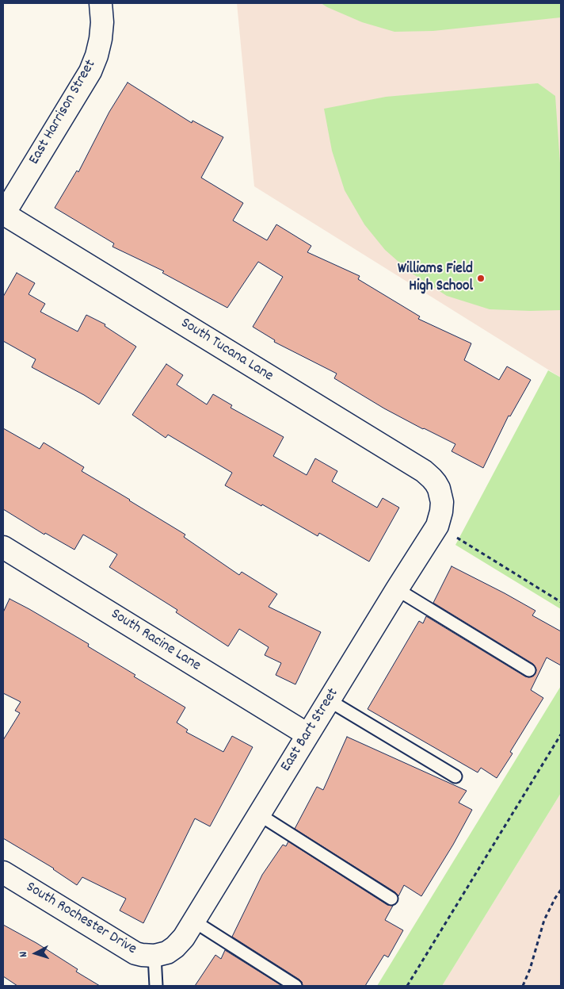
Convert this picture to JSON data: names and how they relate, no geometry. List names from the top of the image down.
{
  "streets": {
    "street": [
      "East Harrison Street",
      "South Tucana Lane",
      "South Racine Lane",
      "East Bart Street",
      "South Rochester Drive"
    ]
  },
  "crossings": [
    ["East Harrison Street", "South Tucana Lane"],
    ["South Tucana Lane", "East Bart Street"],
    ["South Racine Lane", "East Bart Street"],
    ["East Bart Street", "South Rochester Drive"]
  ],
  "places": ["Williams Field High School"],
  "north": "left"
}
